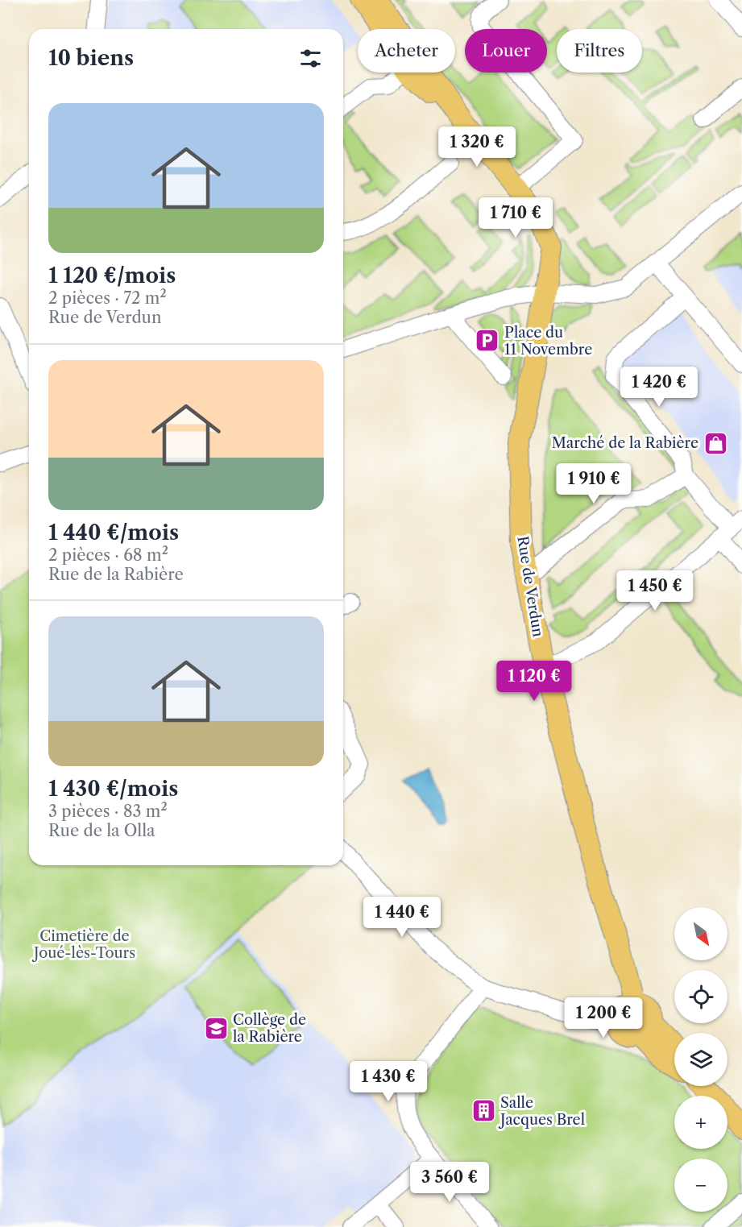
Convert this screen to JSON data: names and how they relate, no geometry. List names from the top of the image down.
{
  "streets": {
    "main road": ["Rue de Verdun"]
  },
  "parks": ["Cimetière de Joué-lès-Tours"],
  "places": {
    "parking": ["Place du 11 Novembre"],
    "shop": ["Marché de la Rabière"],
    "school or university": ["Collège de la Rabière"],
    "building": ["Salle Jacques Brel"]
  },
  "north": "bottom right",
  "page": {
    "chip": ["Acheter", "Louer", "Filtres"],
    "heading": "10 biens",
    "list": [
      {
        "name": "1 120 €/mois",
        "note": "2 pièces · 72 m² · Rue de Verdun"
      },
      {
        "name": "1 440 €/mois",
        "note": "2 pièces · 68 m² · Rue de la Rabière"
      },
      {
        "name": "1 430 €/mois",
        "note": "3 pièces · 83 m² · Rue de la Olla"
      }
    ],
    "price": [
      "1 320 €",
      "1 710 €",
      "1 420 €",
      "1 910 €",
      "1 450 €",
      "1 120 €",
      "1 440 €",
      "1 200 €",
      "1 430 €",
      "3 560 €"
    ],
    "map_buttons": ["+", "−"]
  }
}
